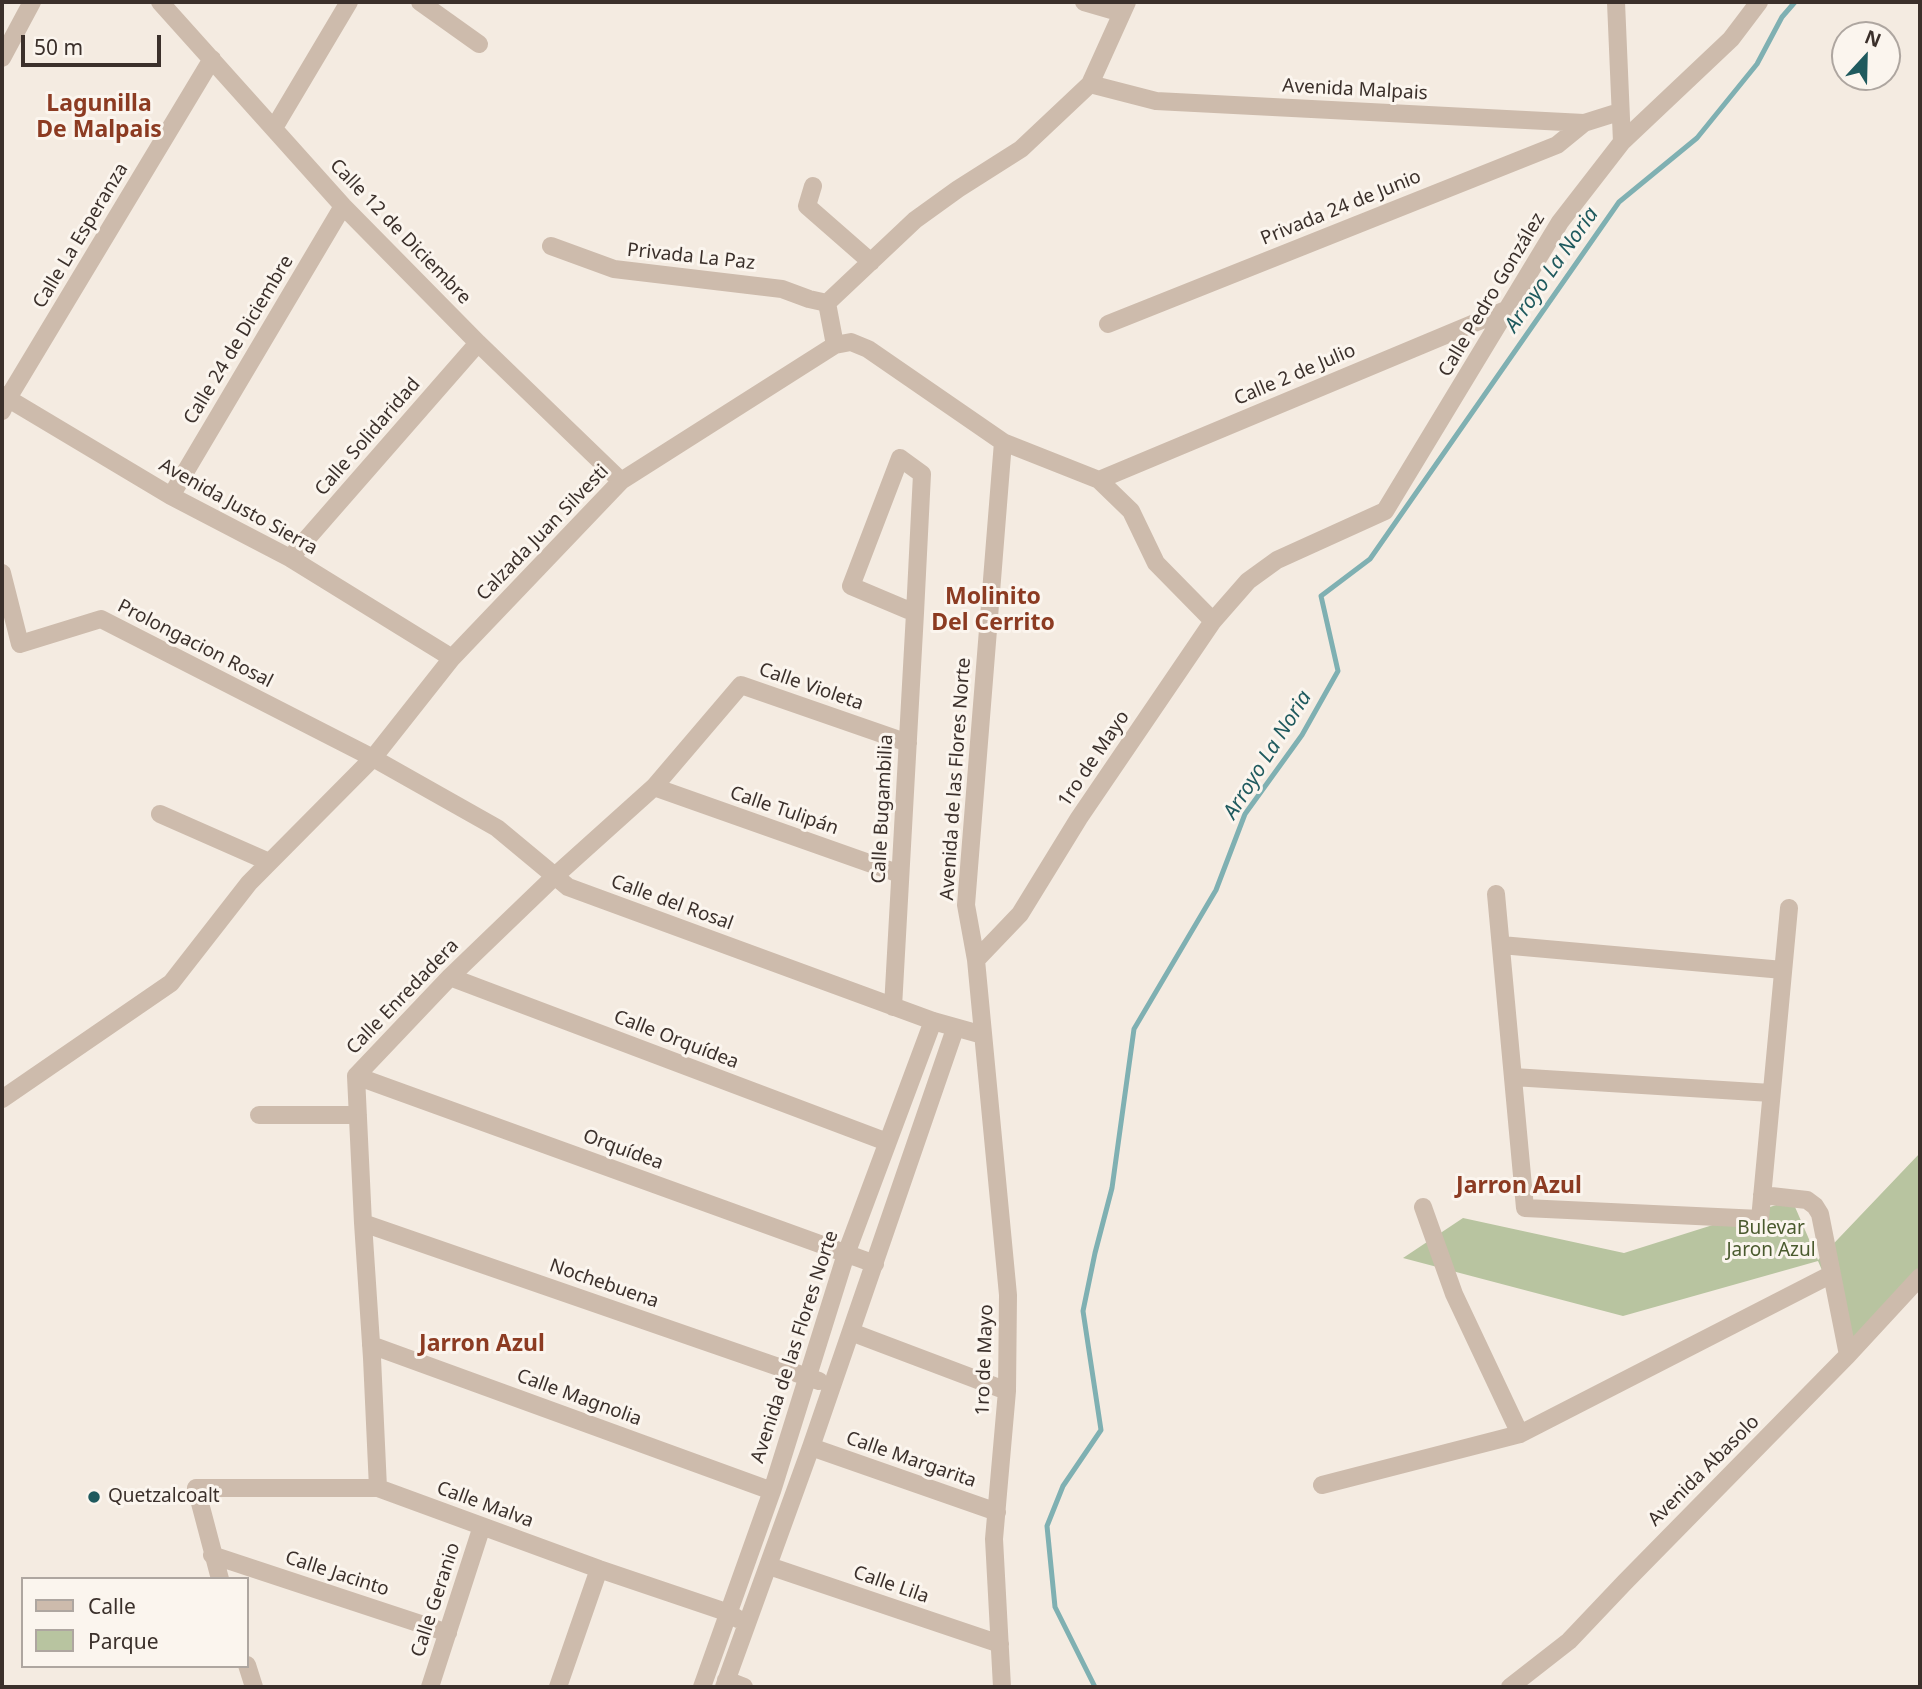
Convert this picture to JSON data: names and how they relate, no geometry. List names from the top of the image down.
{
  "streets": {
    "street": [
      "Avenida Malpais",
      "Privada 24 de Junio",
      "Calle 12 de Diciembre",
      "Calle La Esperanza",
      "Privada La Paz",
      "Calle Pedro González",
      "Calle 24 de Diciembre",
      "Calle 2 de Julio",
      "Calle Solidaridad",
      "Avenida Justo Sierra",
      "Calzada Juan Silvesti",
      "Prolongacion Rosal",
      "Calle Violeta",
      "1ro de Mayo",
      "Avenida de las Flores Norte",
      "Calle Bugambilia",
      "Calle Tulipán",
      "Calle del Rosal",
      "Calle Enredadera",
      "Calle Orquídea",
      "Orquídea",
      "Nochebuena",
      "Calle Magnolia",
      "Calle Margarita",
      "Avenida Abasolo",
      "Calle Malva",
      "Calle Jacinto",
      "Calle Lila",
      "Calle Geranio"
    ]
  },
  "crossings": [
    ["Avenida Malpais", "Privada 24 de Junio"],
    ["Calle 12 de Diciembre", "Calle La Esperanza"],
    ["Calle 12 de Diciembre", "Calle 24 de Diciembre"],
    ["Calle 12 de Diciembre", "Calle Solidaridad"],
    ["Calle 12 de Diciembre", "Calzada Juan Silvesti"],
    ["Calle La Esperanza", "Avenida Justo Sierra"],
    ["Calle Pedro González", "Calle 2 de Julio"],
    ["Calle Pedro González", "1ro de Mayo"],
    ["Calle 24 de Diciembre", "Avenida Justo Sierra"],
    ["Calle Solidaridad", "Avenida Justo Sierra"],
    ["Avenida Justo Sierra", "Calzada Juan Silvesti"],
    ["Calzada Juan Silvesti", "Prolongacion Rosal"],
    ["Calzada Juan Silvesti", "Calle del Rosal"],
    ["Prolongacion Rosal", "Calle del Rosal"],
    ["Calle Violeta", "Calle Bugambilia"],
    ["Calle Violeta", "Calle Enredadera"],
    ["1ro de Mayo", "Avenida de las Flores Norte"],
    ["1ro de Mayo", "Calle del Rosal"],
    ["1ro de Mayo", "Calle Margarita"],
    ["1ro de Mayo", "Calle Lila"],
    ["Avenida de las Flores Norte", "Calle del Rosal"],
    ["Avenida de las Flores Norte", "Calle Orquídea"],
    ["Avenida de las Flores Norte", "Orquídea"],
    ["Avenida de las Flores Norte", "Nochebuena"],
    ["Avenida de las Flores Norte", "Calle Magnolia"],
    ["Avenida de las Flores Norte", "Calle Malva"],
    ["Calle Bugambilia", "Calle Tulipán"],
    ["Calle Bugambilia", "Calle del Rosal"],
    ["Calle Tulipán", "Calle Enredadera"],
    ["Calle del Rosal", "Calle Enredadera"],
    ["Calle Enredadera", "Calle Orquídea"],
    ["Calle Enredadera", "Orquídea"],
    ["Calle Enredadera", "Nochebuena"],
    ["Calle Enredadera", "Calle Magnolia"],
    ["Calle Enredadera", "Calle Malva"],
    ["Calle Malva", "Calle Jacinto"],
    ["Calle Malva", "Calle Geranio"],
    ["Calle Jacinto", "Calle Geranio"]
  ],
  "districts": [
    "Lagunilla De Malpais",
    "Molinito Del Cerrito",
    "Jarron Azul",
    "Jarron Azul"
  ],
  "water": ["Arroyo La Noria"],
  "parks": ["Bulevar Jaron Azul"],
  "places": ["Quetzalcoalt"],
  "legend": ["Calle", "Parque"],
  "scale_bar": "50 m",
  "north": "top"
}
